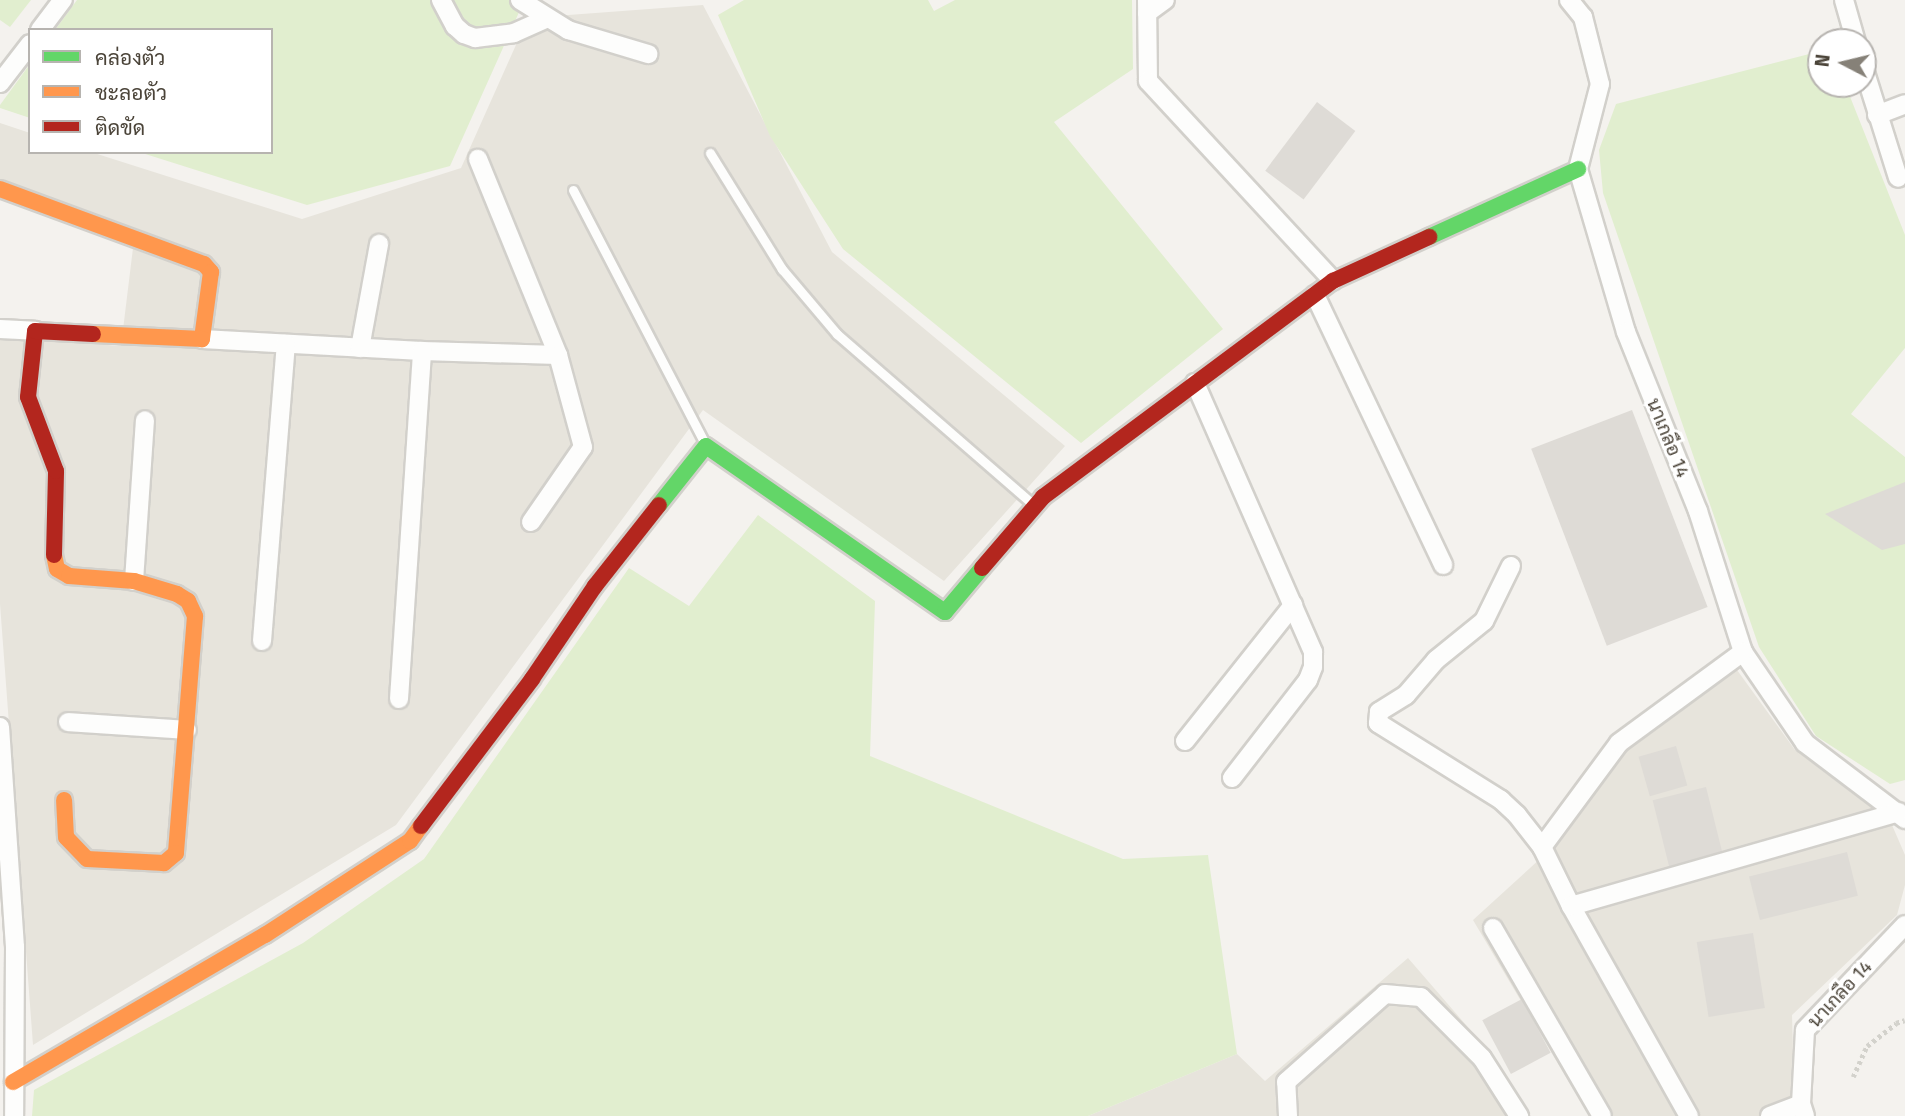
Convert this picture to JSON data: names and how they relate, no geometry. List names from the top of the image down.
{
  "streets": {
    "street": ["นาเกลือ 14"]
  },
  "legend": ["คล่องตัว", "ชะลอตัว", "ติดขัด"],
  "north": "left"
}
